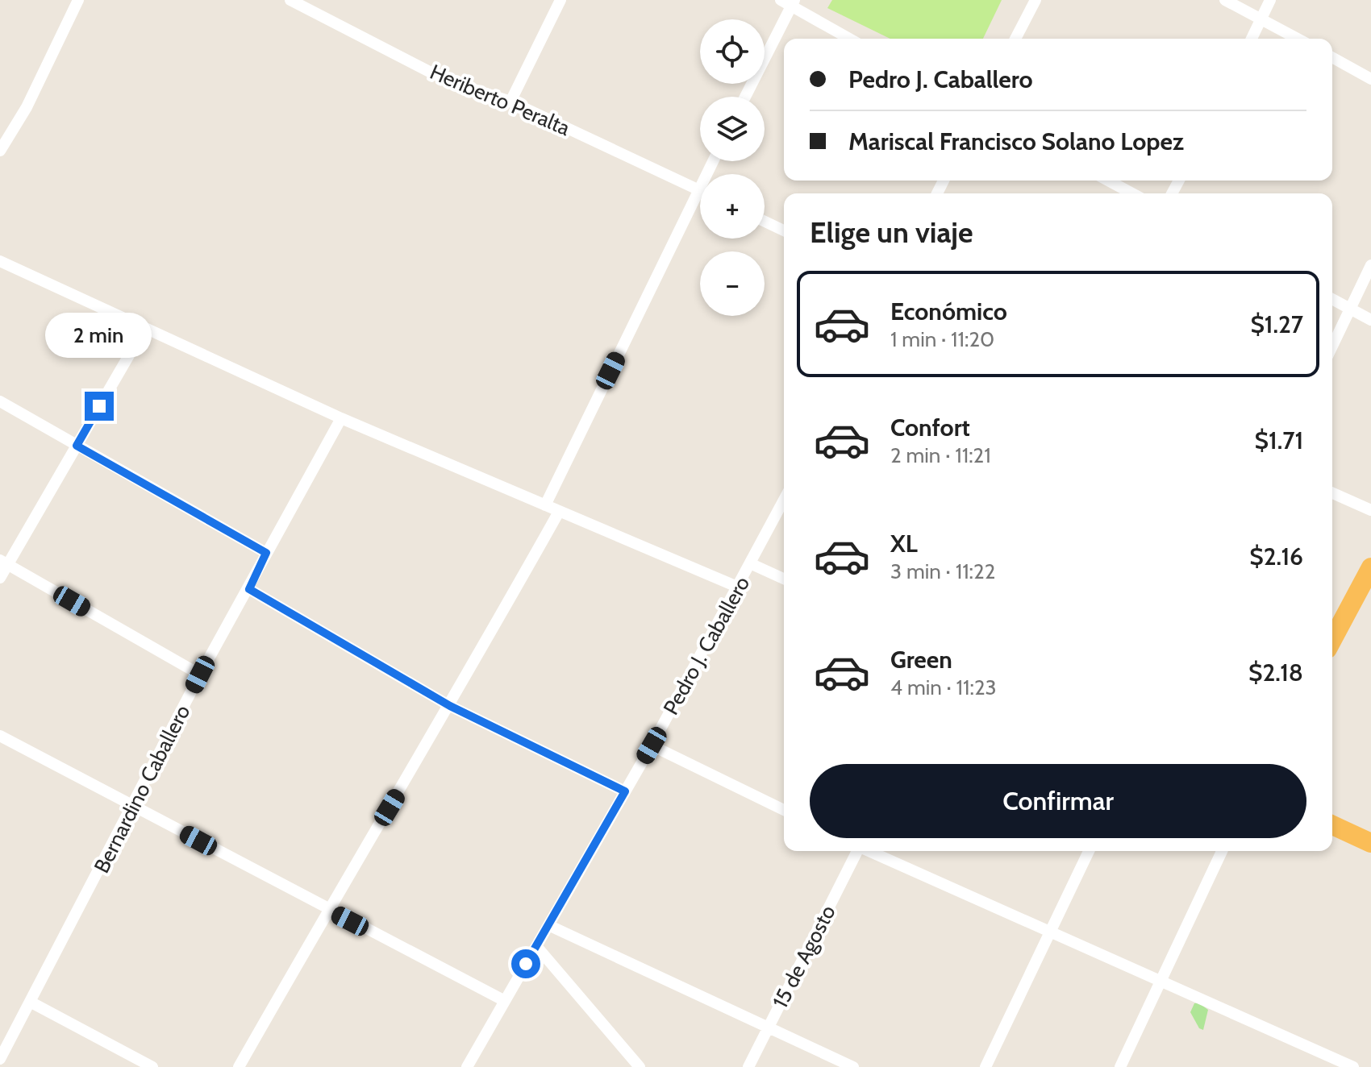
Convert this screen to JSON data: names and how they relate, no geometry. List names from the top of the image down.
{
  "streets": {
    "street": [
      "Heriberto Peralta",
      "Pedro J. Caballero",
      "Bernardino Caballero",
      "15 de Agosto"
    ]
  },
  "page": {
    "map_buttons": ["+", "−"],
    "banner": ["Pedro J. Caballero", "Mariscal Francisco Solano Lopez"],
    "heading": "Elige un viaje",
    "list": [
      {
        "name": "Económico",
        "note": "1 min · 11:20",
        "value": "$1.27"
      },
      {
        "name": "Confort",
        "note": "2 min · 11:21",
        "value": "$1.71"
      },
      {
        "name": "XL",
        "note": "3 min · 11:22",
        "value": "$2.16"
      },
      {
        "name": "Green",
        "note": "4 min · 11:23",
        "value": "$2.18"
      }
    ],
    "bubble": "2 min",
    "buttons": "Confirmar"
  }
}
